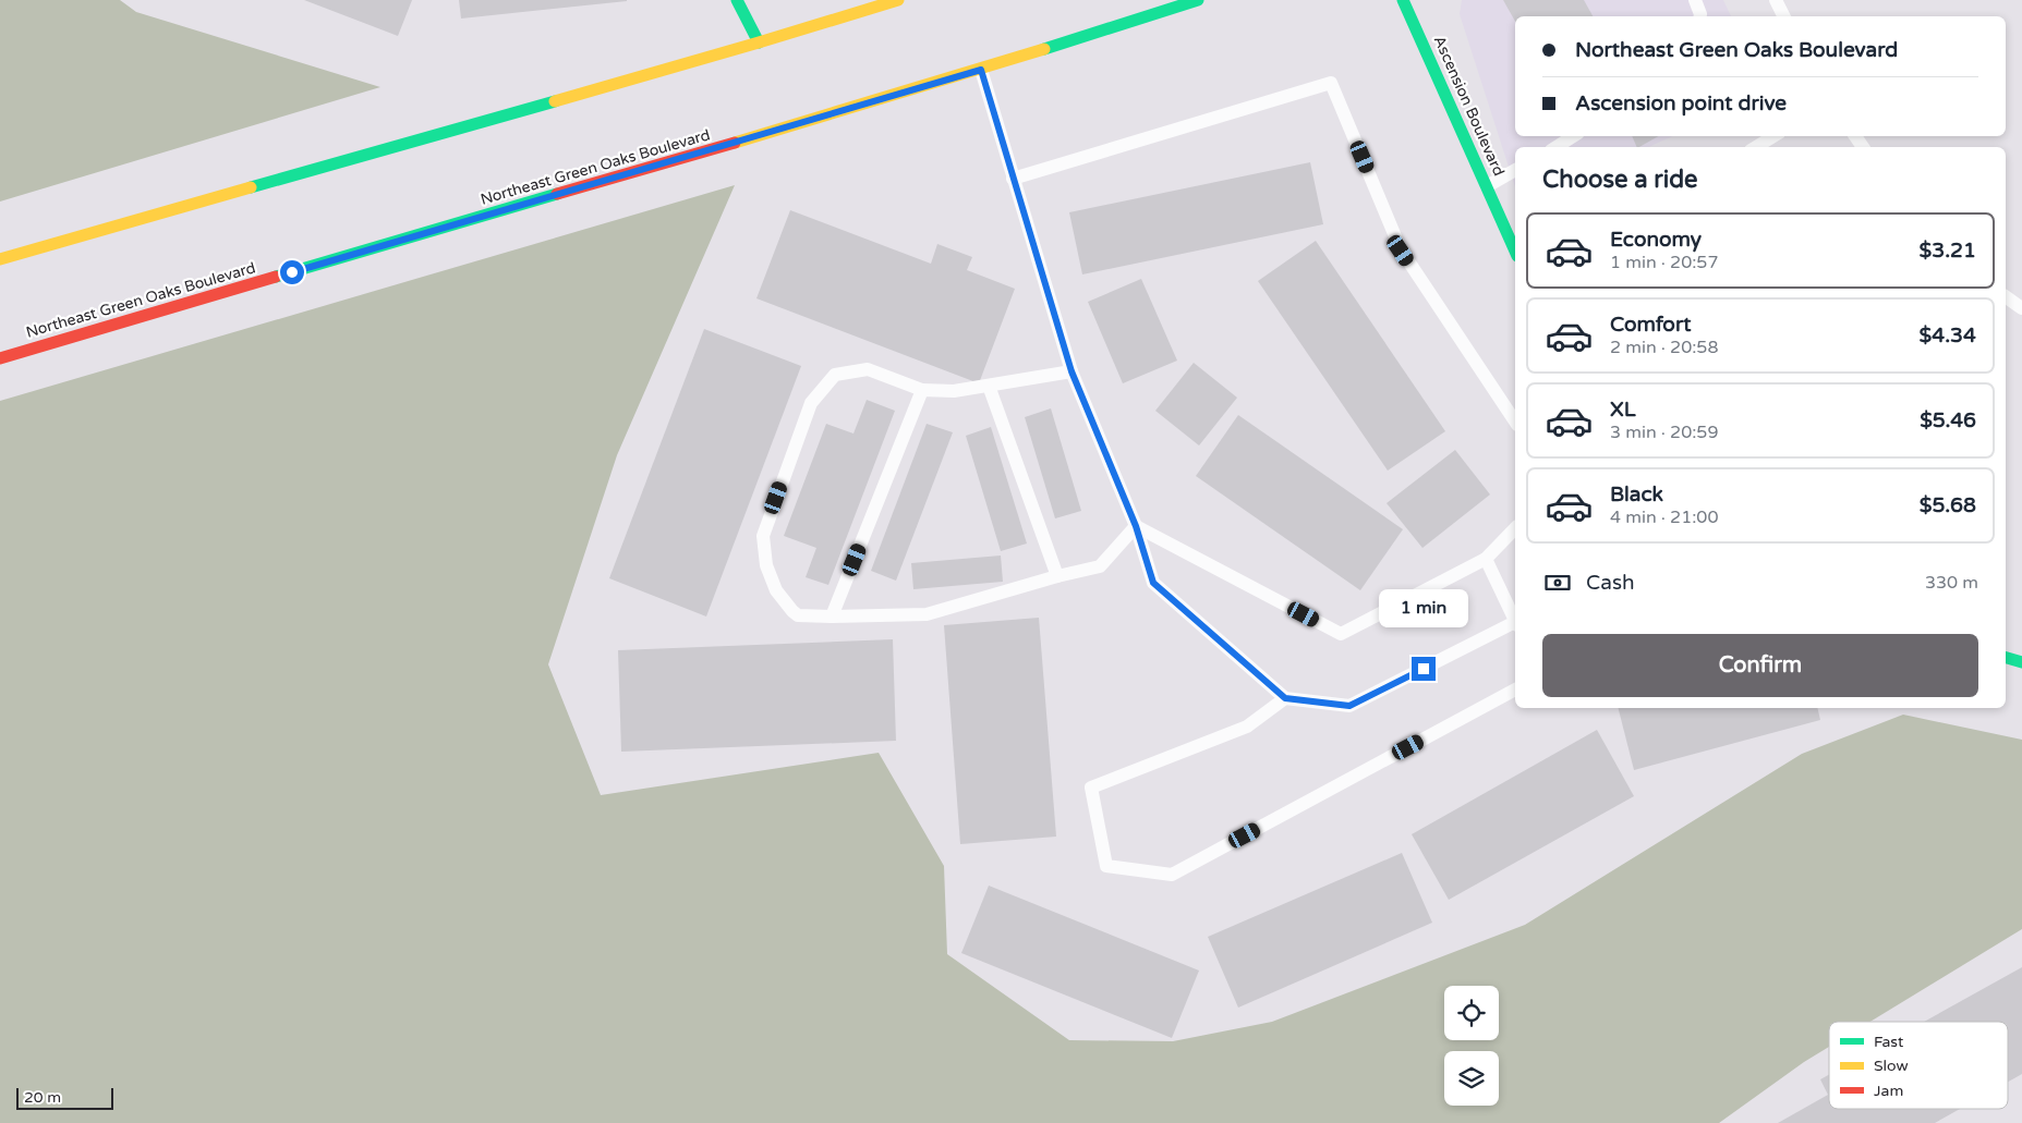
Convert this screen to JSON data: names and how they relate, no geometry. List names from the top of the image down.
{
  "streets": {
    "main road": ["Ascension Boulevard", "Northeast Green Oaks Boulevard"]
  },
  "legend": ["Fast", "Slow", "Jam"],
  "scale_bar": "20 m",
  "page": {
    "banner": ["Northeast Green Oaks Boulevard", "Ascension point drive"],
    "heading": "Choose a ride",
    "list": [
      {
        "name": "Economy",
        "note": "1 min · 20:57",
        "value": "$3.21"
      },
      {
        "name": "Comfort",
        "note": "2 min · 20:58",
        "value": "$4.34"
      },
      {
        "name": "XL",
        "note": "3 min · 20:59",
        "value": "$5.46"
      },
      {
        "name": "Black",
        "note": "4 min · 21:00",
        "value": "$5.68"
      }
    ],
    "pay": ["Cash", "330 m"],
    "bubble": "1 min",
    "buttons": "Confirm",
    "scale": "20 m"
  }
}
